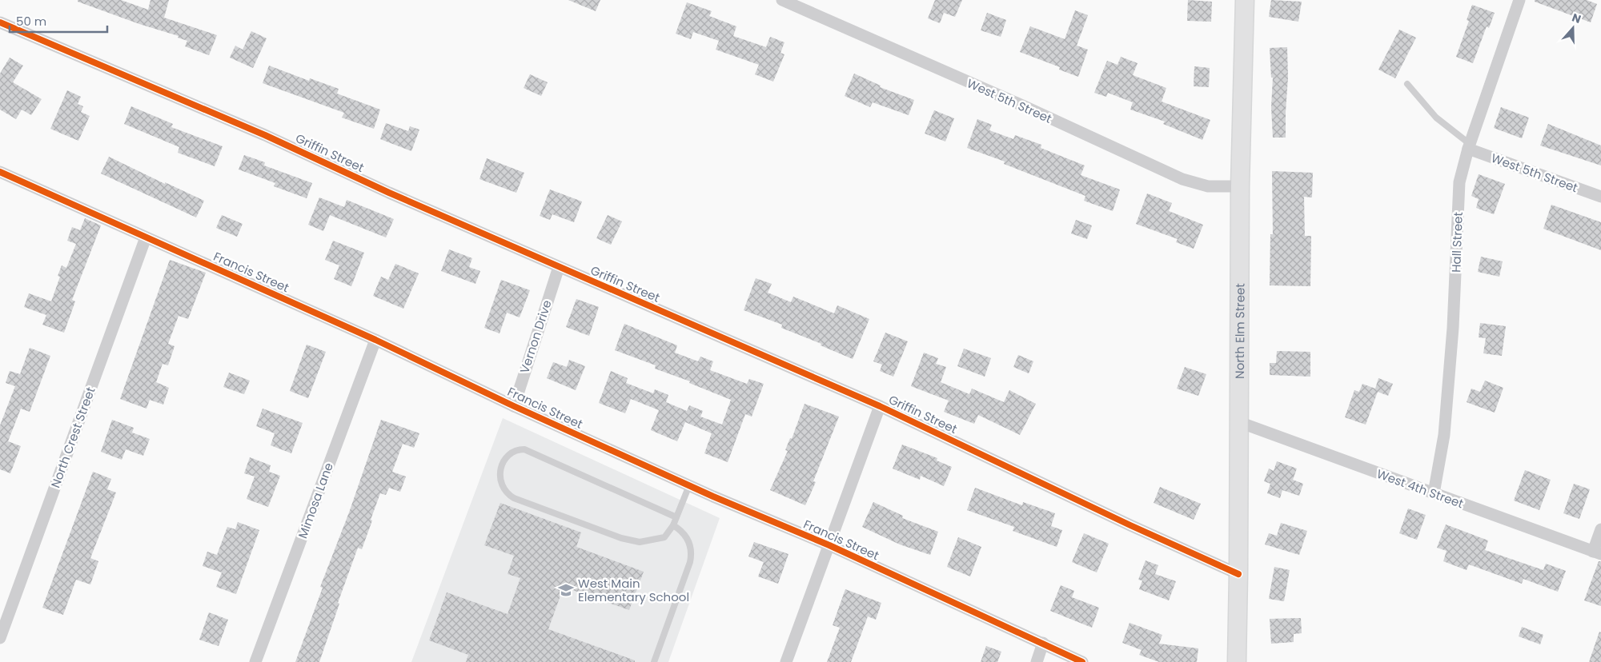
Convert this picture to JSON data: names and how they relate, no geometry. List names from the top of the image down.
{
  "streets": {
    "street": [
      "West 5th Street",
      "Griffin Street",
      "Hall Street",
      "Francis Street",
      "North Elm Street",
      "Vernon Drive",
      "North Crest Street",
      "West 4th Street",
      "Mimosa Lane"
    ]
  },
  "crossings": [
    ["West 5th Street", "Hall Street"],
    ["West 5th Street", "North Elm Street"],
    ["Griffin Street", "North Elm Street"],
    ["Griffin Street", "Vernon Drive"],
    ["Hall Street", "West 4th Street"],
    ["Francis Street", "Vernon Drive"],
    ["Francis Street", "North Crest Street"],
    ["Francis Street", "Mimosa Lane"],
    ["North Elm Street", "West 4th Street"]
  ],
  "places": {
    "school or university": ["West Main Elementary School"]
  },
  "scale_bar": "50 m",
  "north": "top"
}
